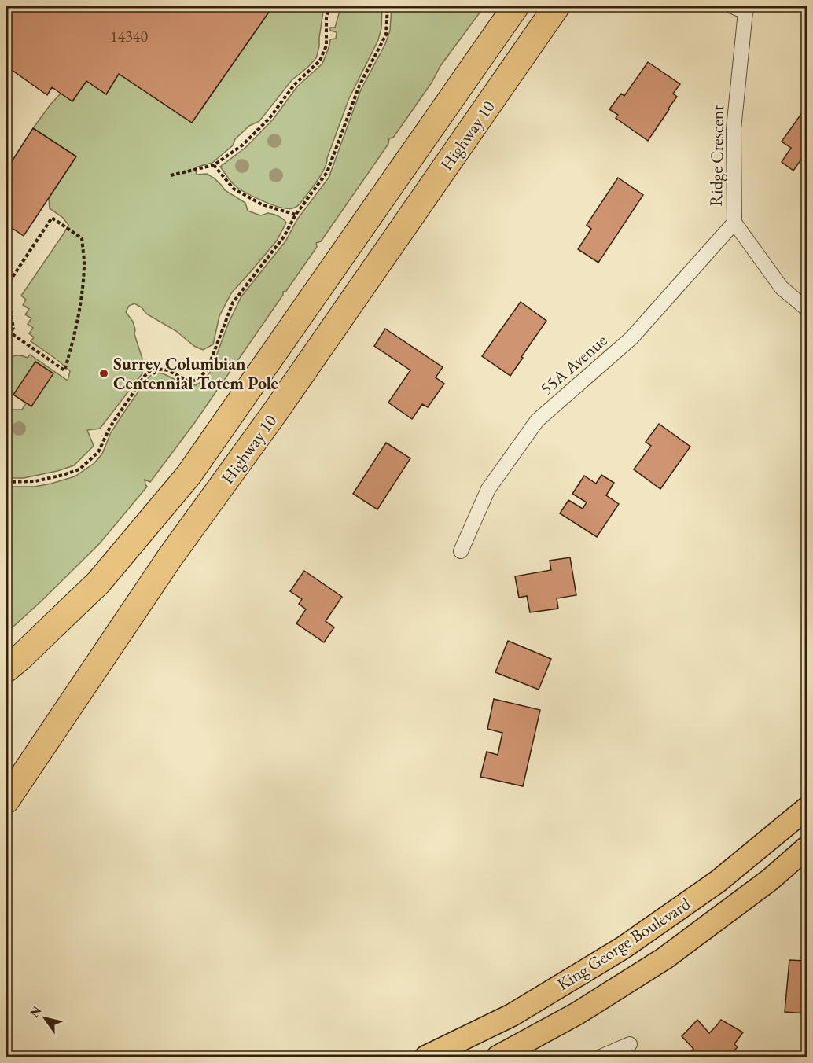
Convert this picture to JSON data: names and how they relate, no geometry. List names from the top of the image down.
{
  "streets": {
    "highway": ["Highway 10"],
    "main road": ["King George Boulevard"],
    "street": ["Ridge Crescent", "55A Avenue"]
  },
  "crossings": [
    ["Ridge Crescent", "55A Avenue"]
  ],
  "places": ["Surrey Columbian Centennial Totem Pole"],
  "house_numbers": ["14340"],
  "north": "top left"
}
